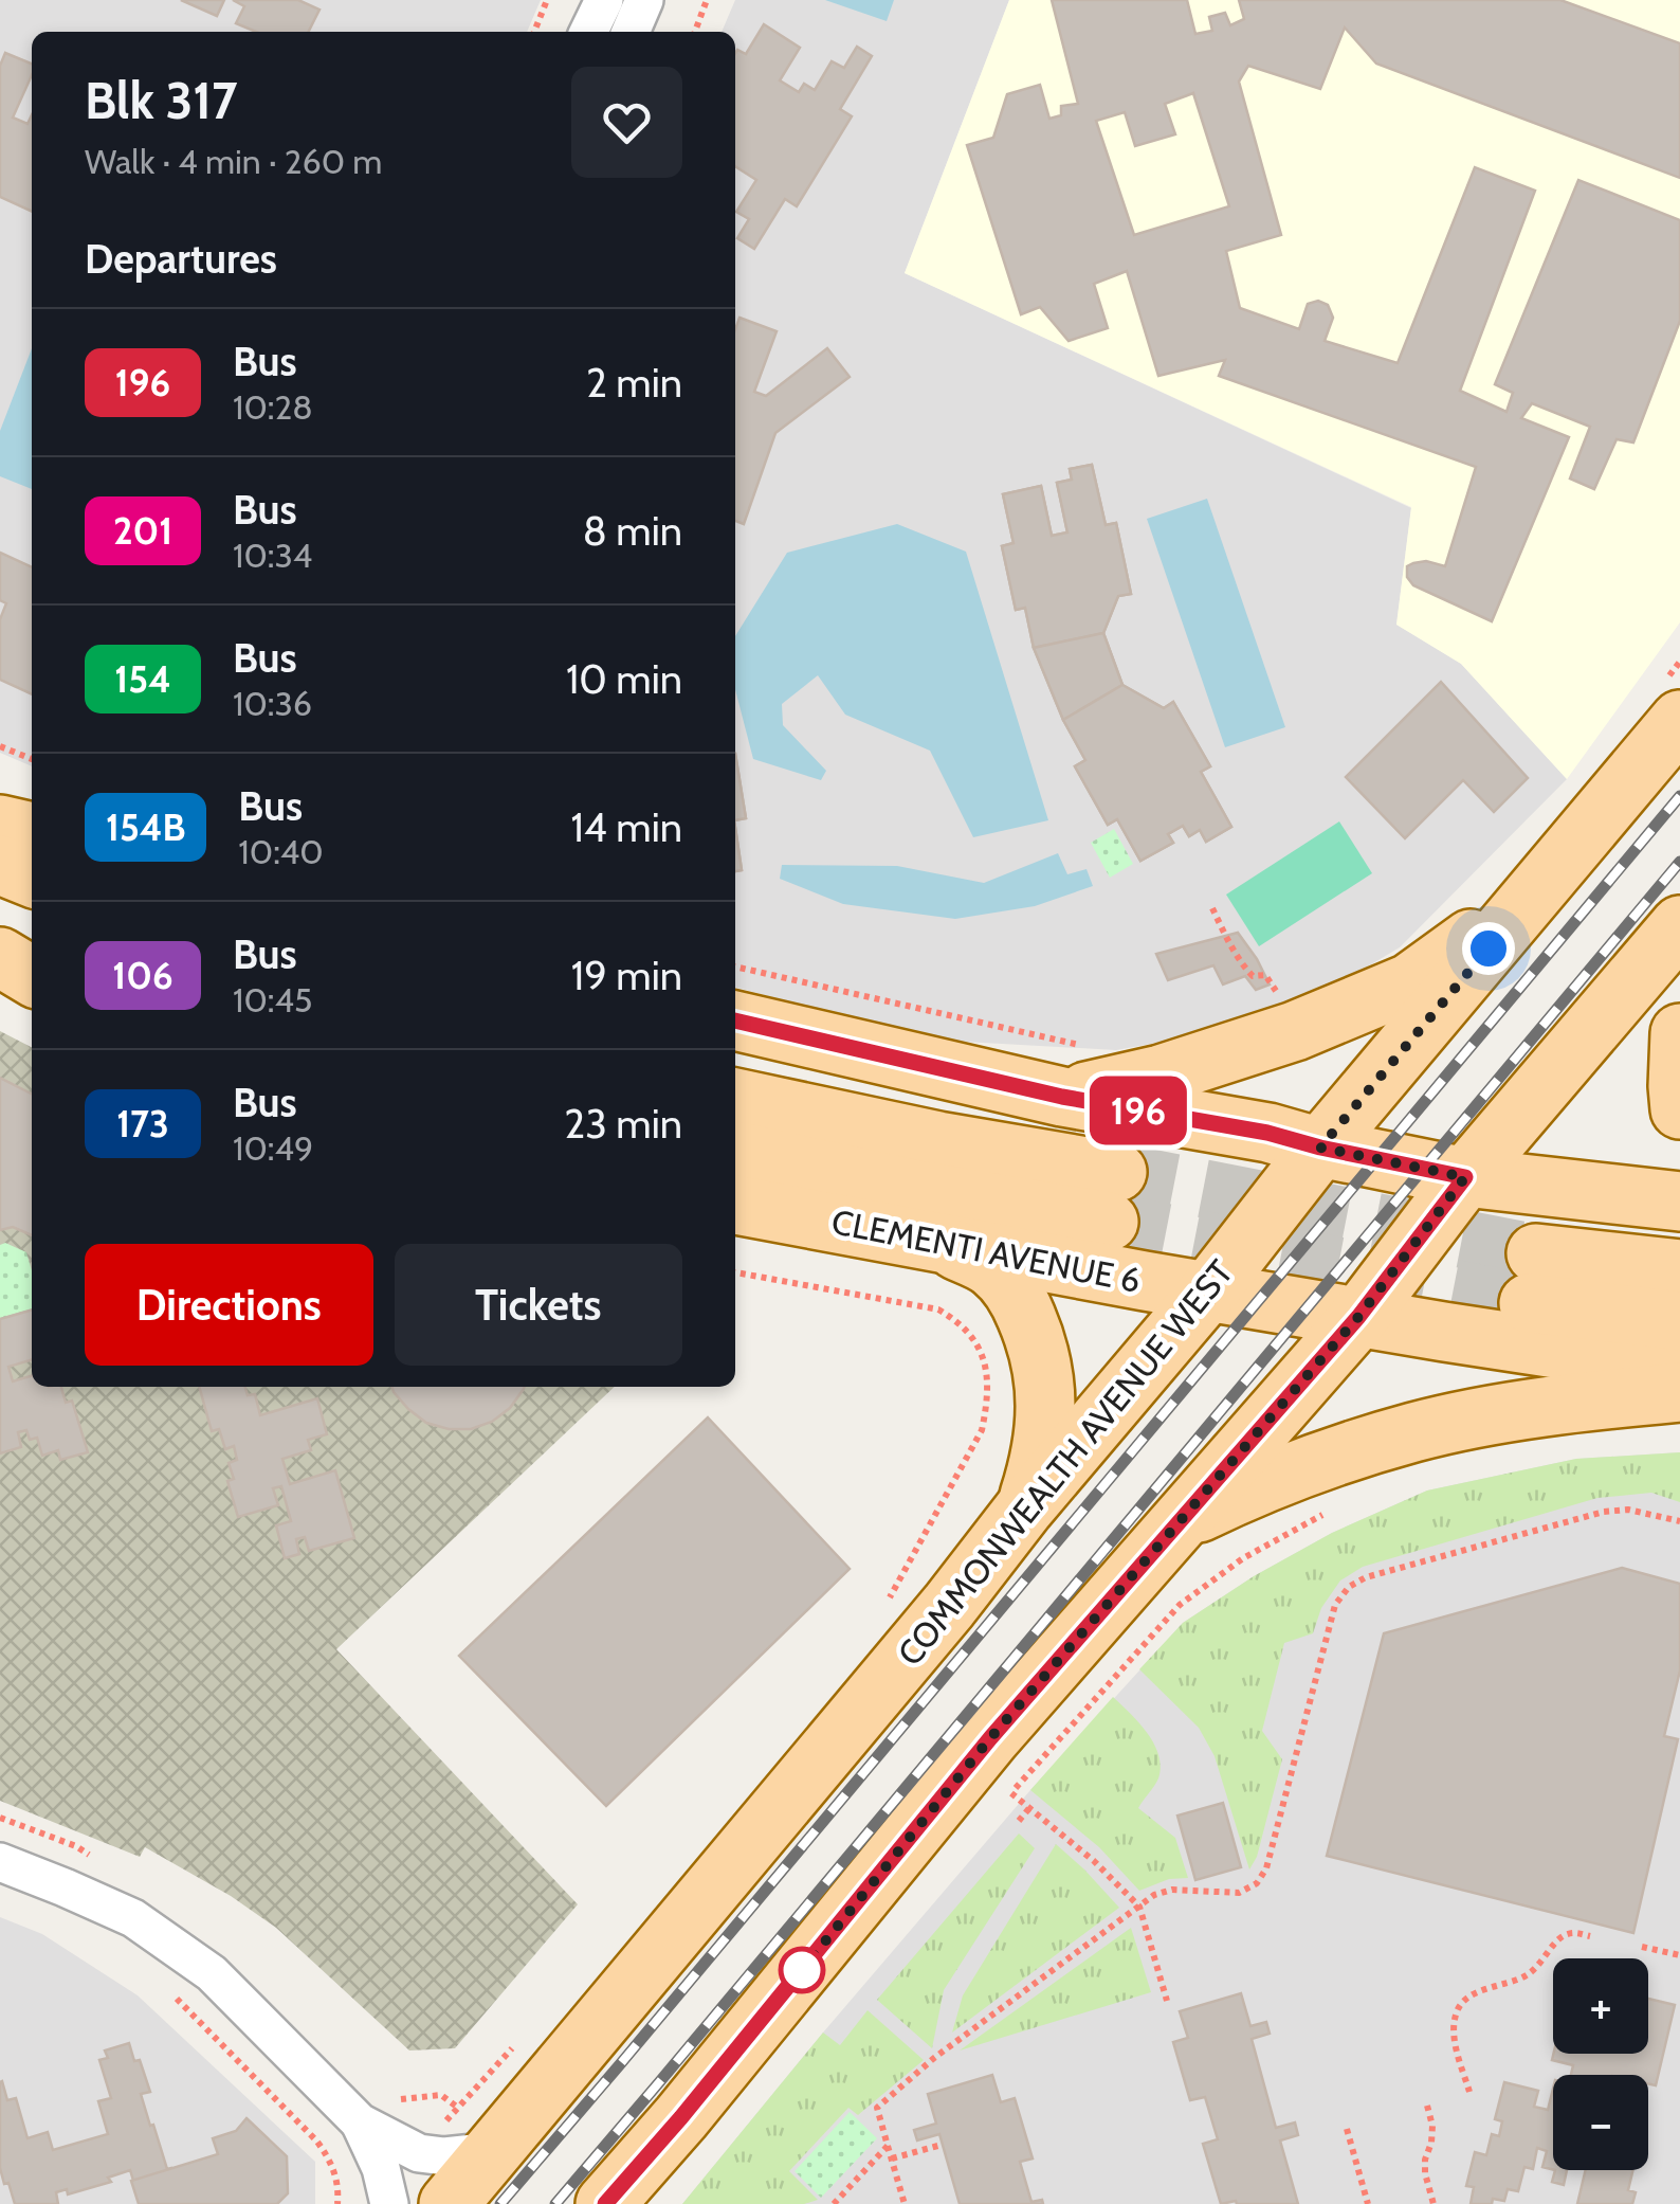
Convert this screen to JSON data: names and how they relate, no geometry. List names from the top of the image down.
{
  "streets": {
    "main road": ["CLEMENTI AVENUE 6", "COMMONWEALTH AVENUE WEST"]
  },
  "crossings": [
    ["CLEMENTI AVENUE 6", "COMMONWEALTH AVENUE WEST"]
  ],
  "lines": ["bus line 196"],
  "page": {
    "on_map": "196",
    "heading": [
      ["Blk 317", "Walk · 4 min · 260 m"],
      "Departures"
    ],
    "list": [
      {
        "mark": "196",
        "name": "Bus",
        "note": "10:28",
        "value": "2 min"
      },
      {
        "mark": "201",
        "name": "Bus",
        "note": "10:34",
        "value": "8 min"
      },
      {
        "mark": "154",
        "name": "Bus",
        "note": "10:36",
        "value": "10 min"
      },
      {
        "mark": "154B",
        "name": "Bus",
        "note": "10:40",
        "value": "14 min"
      },
      {
        "mark": "106",
        "name": "Bus",
        "note": "10:45",
        "value": "19 min"
      },
      {
        "mark": "173",
        "name": "Bus",
        "note": "10:49",
        "value": "23 min"
      }
    ],
    "buttons": ["Directions", "Tickets"],
    "map_buttons": ["+", "−"]
  }
}
